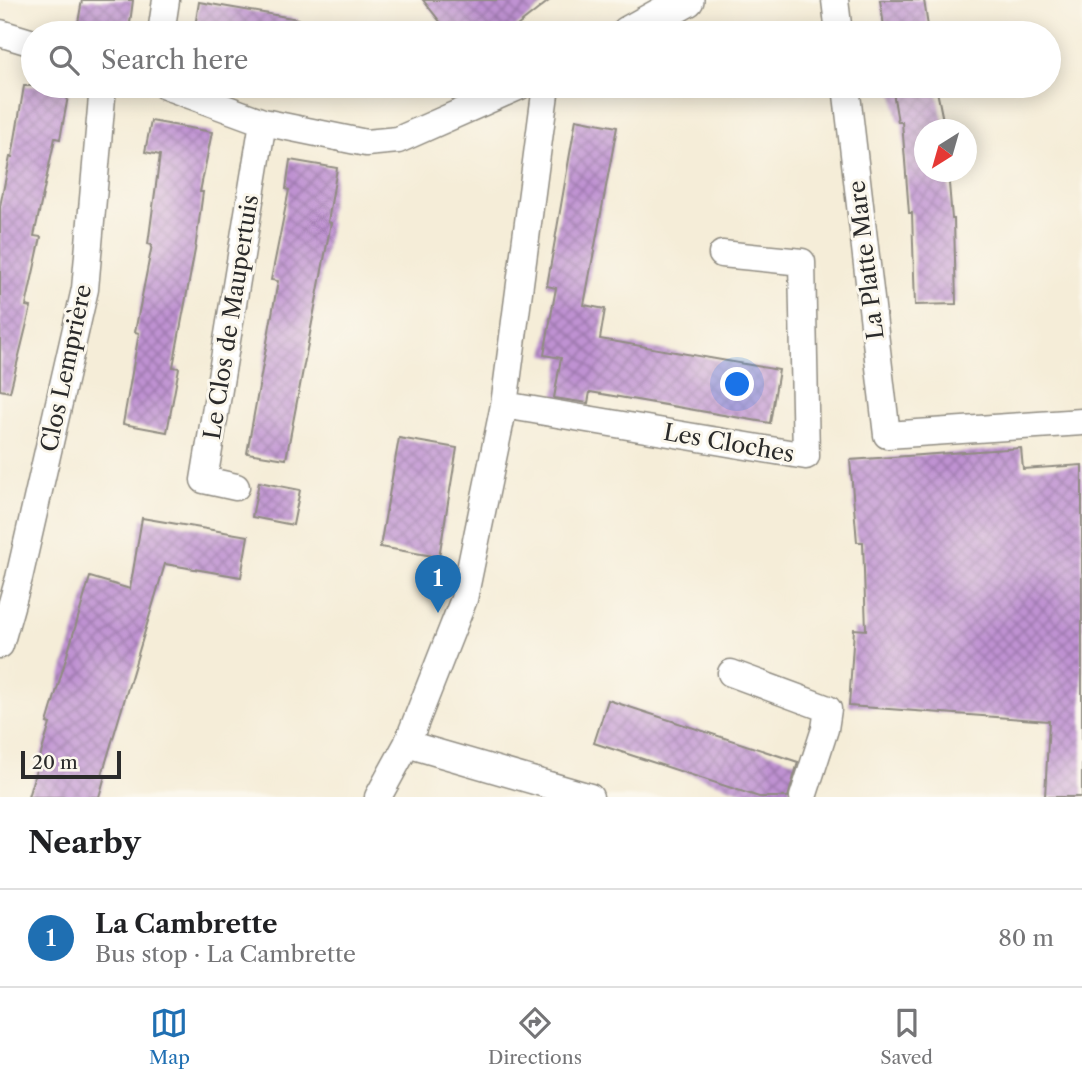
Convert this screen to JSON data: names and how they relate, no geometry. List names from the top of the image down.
{
  "streets": {
    "street": [
      "La Platte Mare",
      "Le Clos de Maupertuis",
      "Clos Lemprière",
      "Les Cloches"
    ]
  },
  "scale_bar": "20 m",
  "north": "bottom left",
  "page": {
    "search": "Search here",
    "pins": "1",
    "scale": "20 m",
    "heading": "Nearby",
    "list": [
      {
        "mark": "1",
        "name": "La Cambrette",
        "note": "Bus stop · La Cambrette",
        "value": "80 m"
      }
    ],
    "nav": ["Map", "Directions", "Saved"]
  }
}
